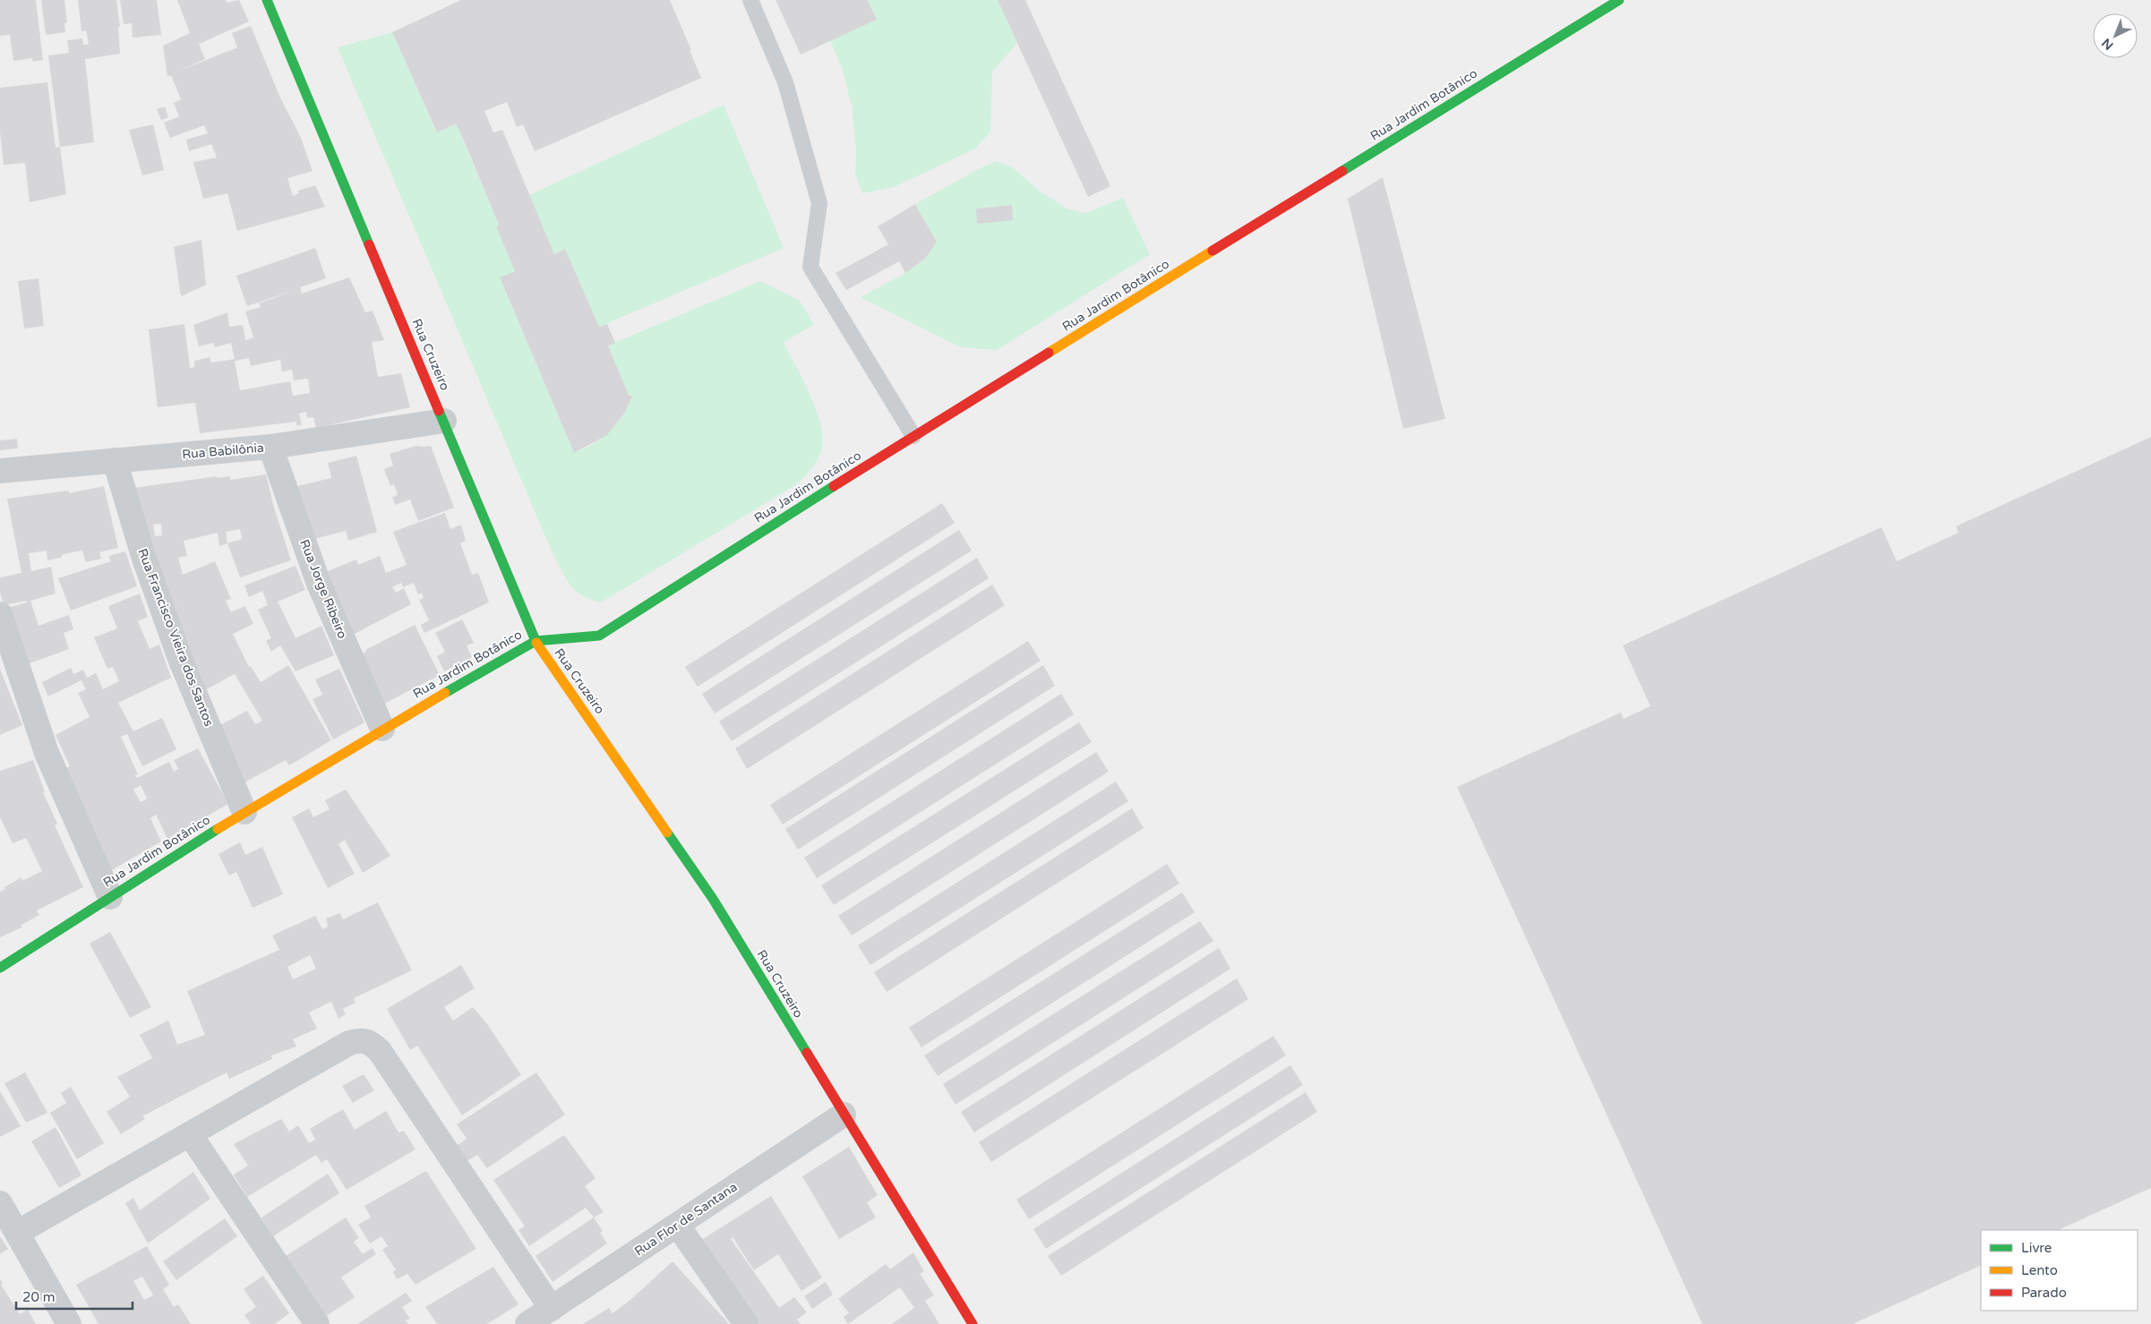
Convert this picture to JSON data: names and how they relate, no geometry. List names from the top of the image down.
{
  "streets": {
    "street": [
      "Rua Jardim Botânico",
      "Rua Cruzeiro",
      "Rua Babilônia",
      "Rua Jorge Ribeiro",
      "Rua Francisco Vieira dos Santos",
      "Rua Flor de Santana"
    ]
  },
  "crossings": [
    ["Rua Jardim Botânico", "Rua Cruzeiro"],
    ["Rua Jardim Botânico", "Rua Jorge Ribeiro"],
    ["Rua Jardim Botânico", "Rua Francisco Vieira dos Santos"],
    ["Rua Cruzeiro", "Rua Babilônia"],
    ["Rua Cruzeiro", "Rua Flor de Santana"],
    ["Rua Babilônia", "Rua Jorge Ribeiro"],
    ["Rua Babilônia", "Rua Francisco Vieira dos Santos"]
  ],
  "legend": ["Livre", "Lento", "Parado"],
  "scale_bar": "20 m",
  "north": "bottom left"
}
